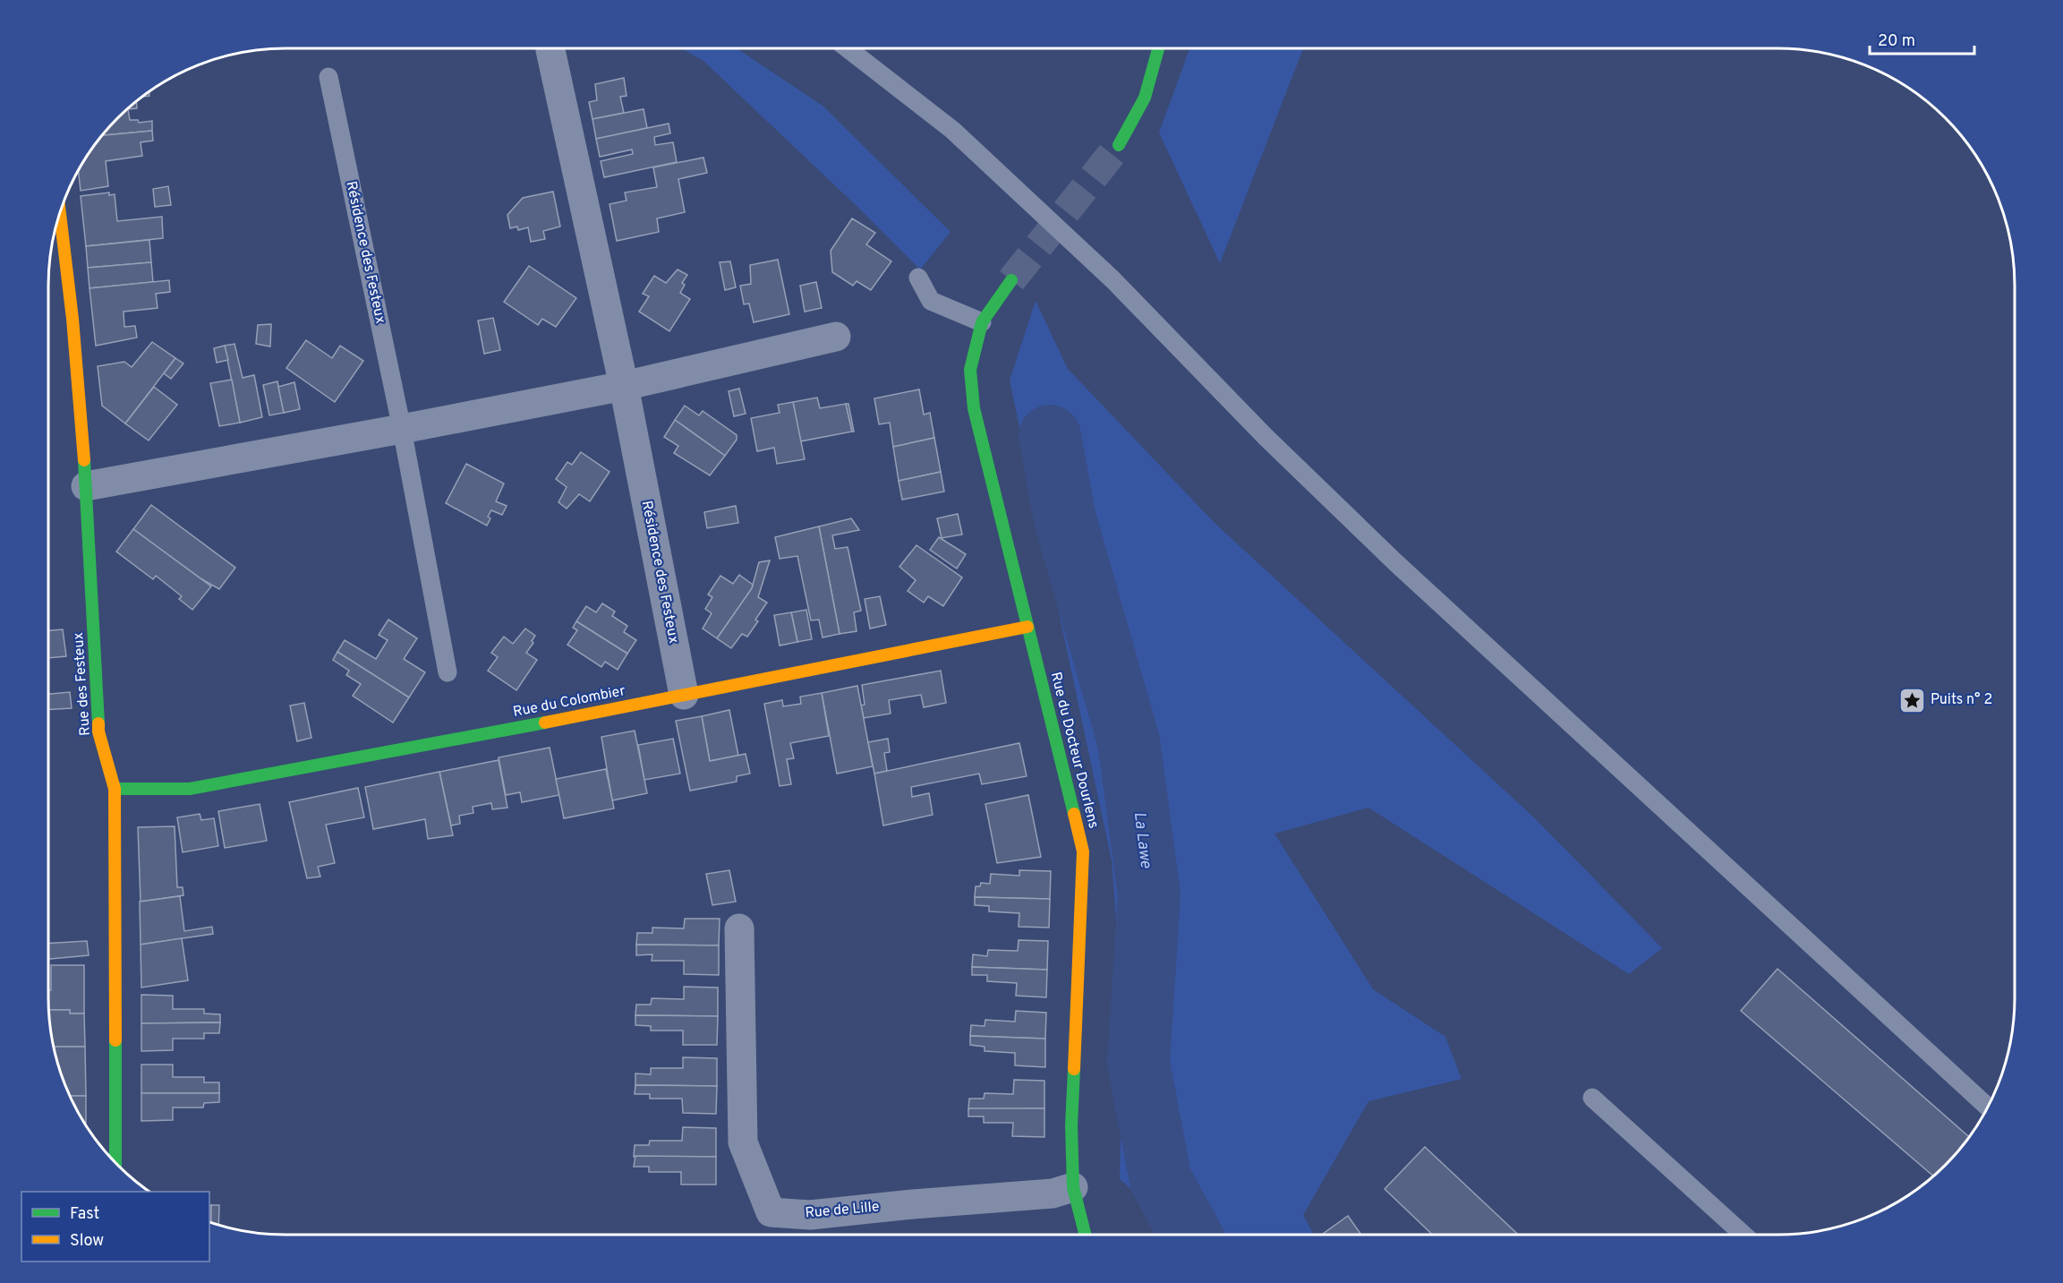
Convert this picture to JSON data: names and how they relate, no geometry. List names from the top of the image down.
{
  "streets": {
    "street": [
      "Résidence des Festeux",
      "Rue des Festeux",
      "Rue du Colombier",
      "Rue du Docteur Dourlens",
      "Rue de Lille"
    ]
  },
  "crossings": [
    ["Résidence des Festeux", "Rue du Colombier"],
    ["Rue des Festeux", "Rue du Colombier"],
    ["Rue du Colombier", "Rue du Docteur Dourlens"],
    ["Rue du Docteur Dourlens", "Rue de Lille"]
  ],
  "water": ["La Lawe"],
  "places": {
    "place": ["Puits n° 2"]
  },
  "legend": ["Fast", "Slow"],
  "scale_bar": "20 m"
}
